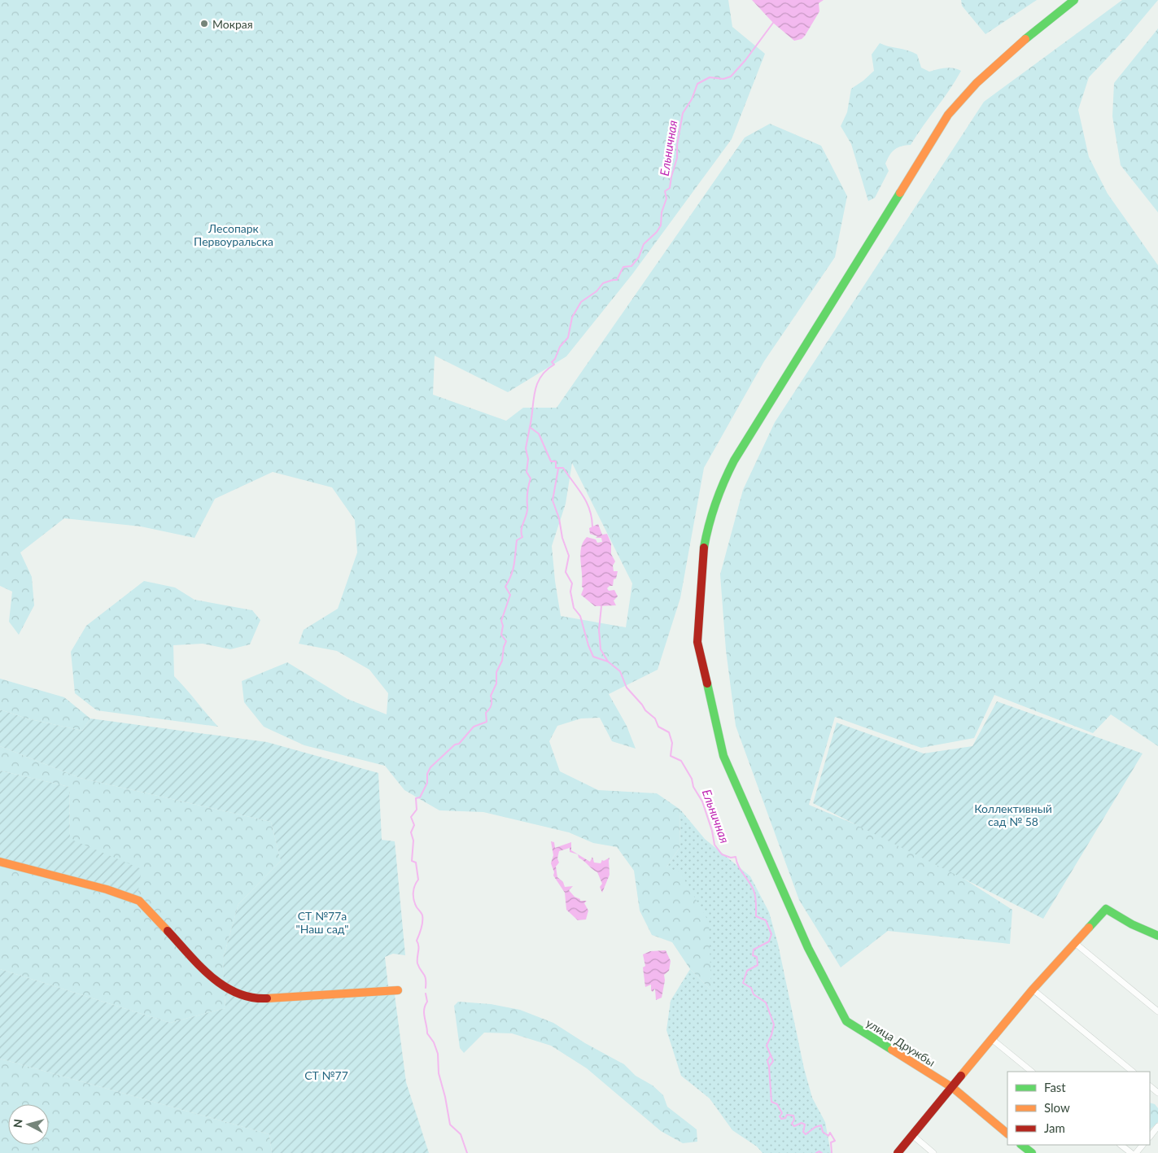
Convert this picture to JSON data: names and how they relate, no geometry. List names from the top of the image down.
{
  "streets": {
    "street": ["улица Дружбы"]
  },
  "water": ["Ельничная"],
  "parks": [
    "Лесопарк Первоуральска",
    "Коллективный сад № 58",
    "СТ №77а \"Наш сад\"",
    "СТ №77"
  ],
  "places": ["Мокрая"],
  "legend": ["Fast", "Slow", "Jam"],
  "north": "left"
}
